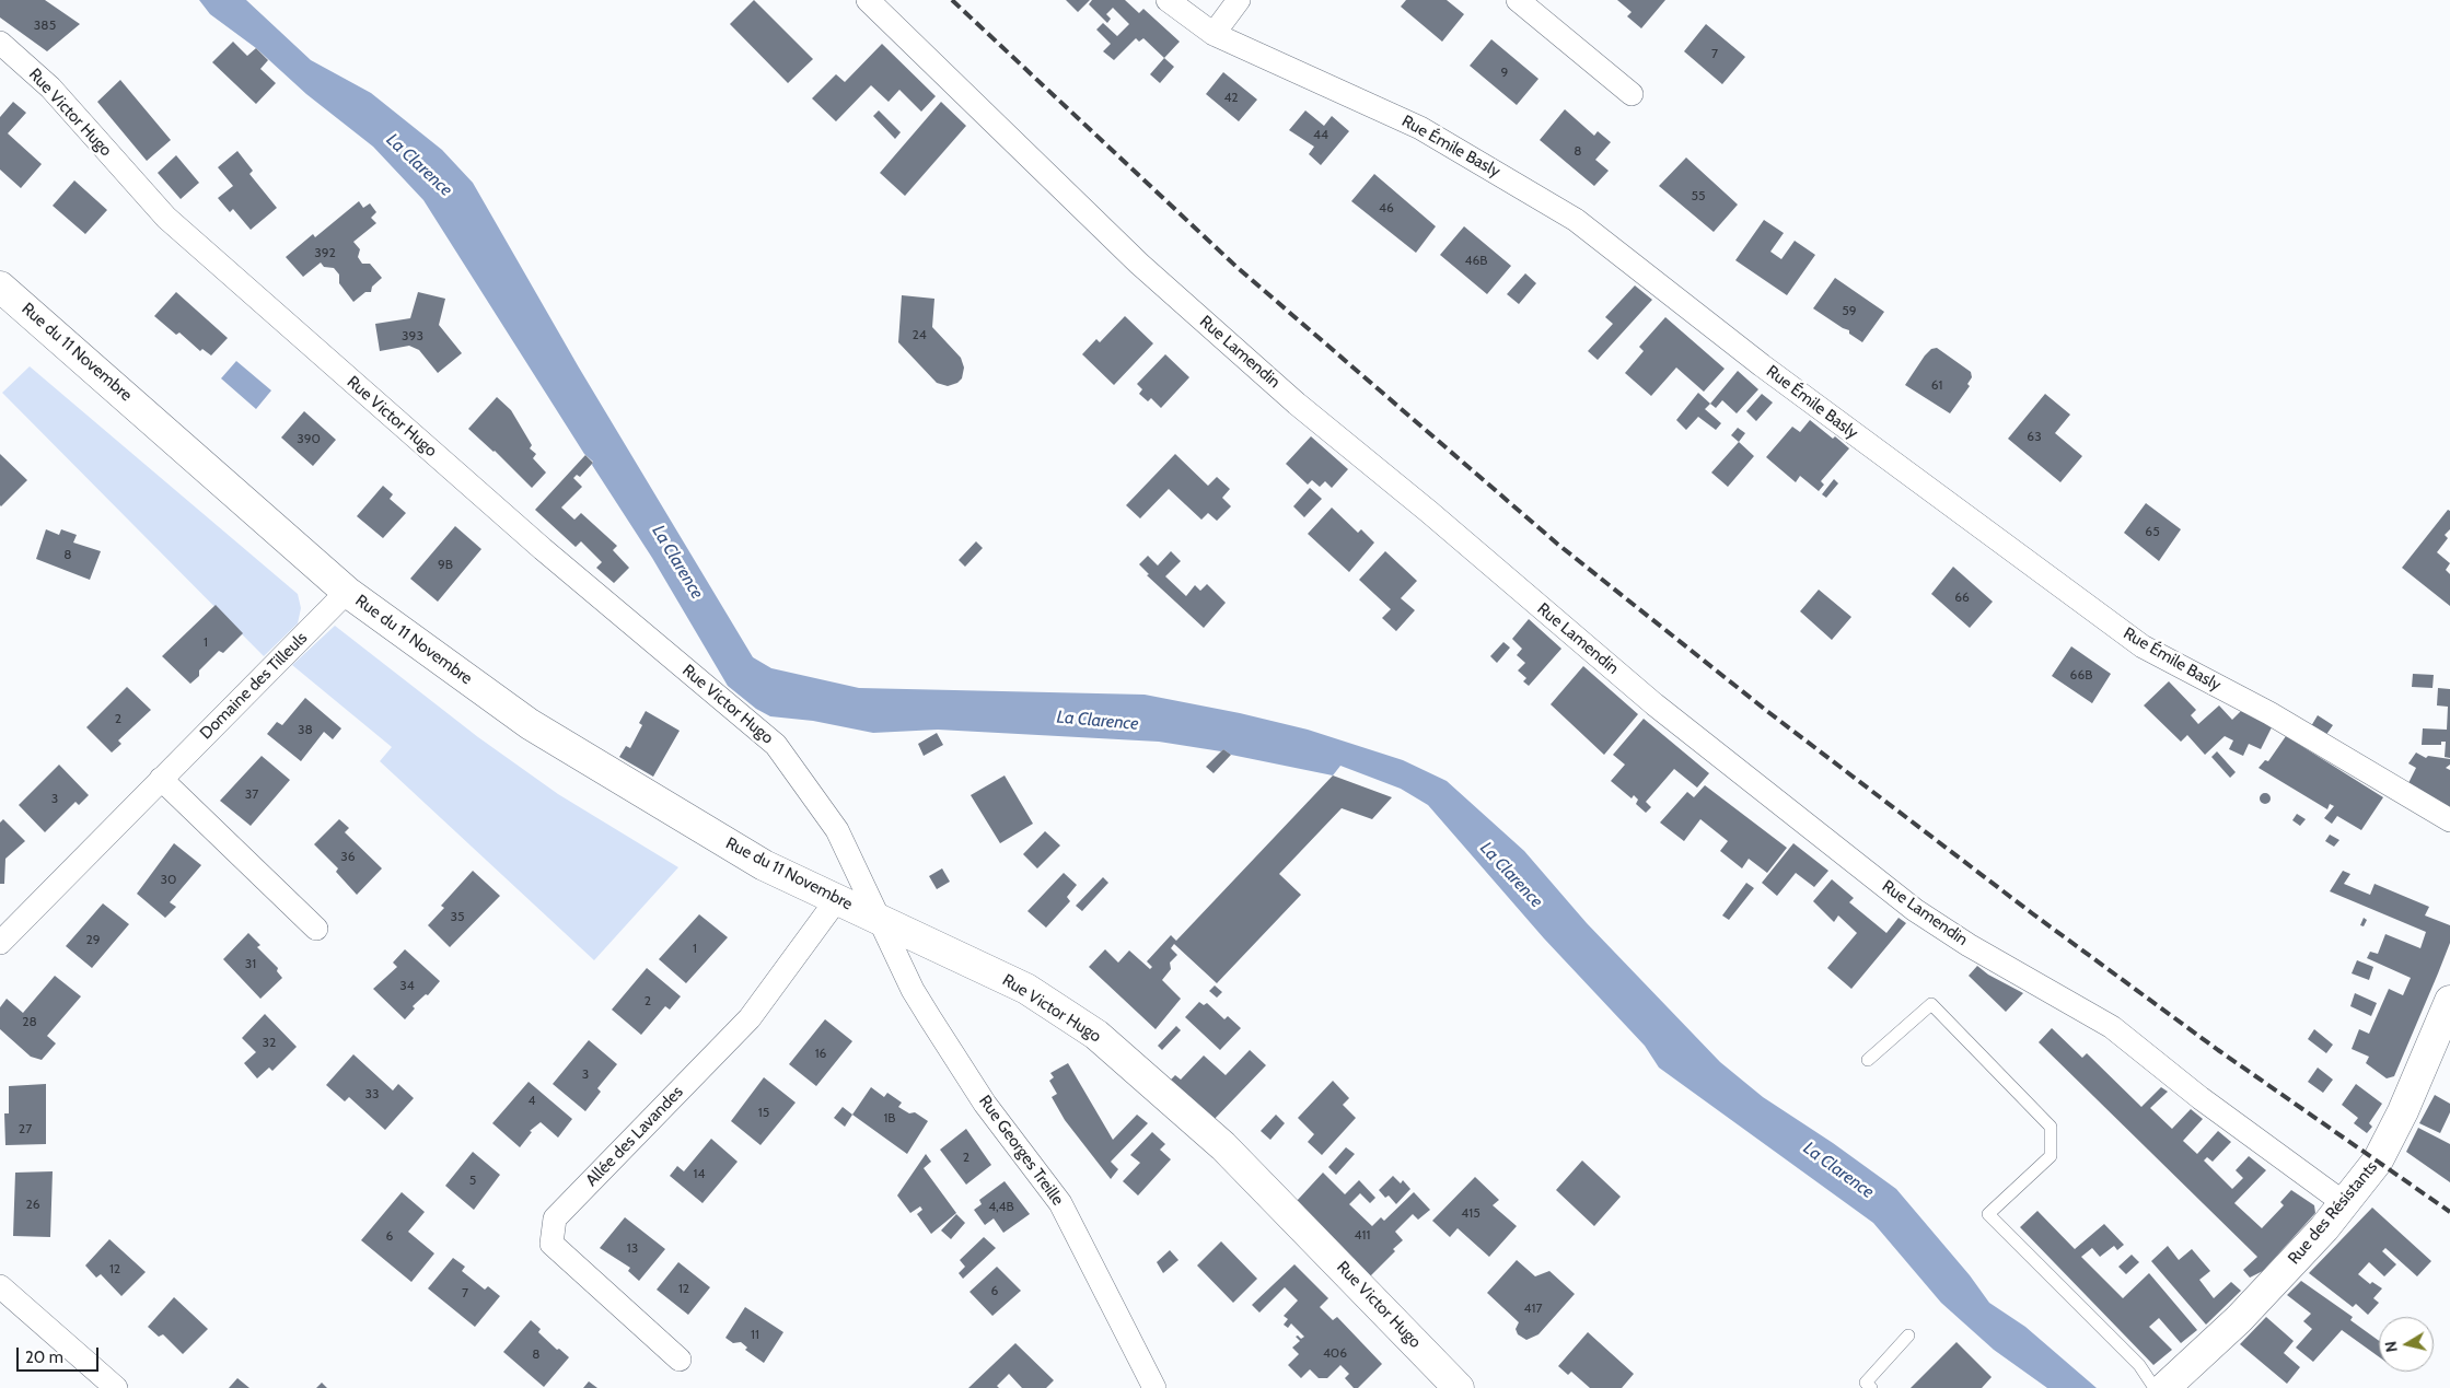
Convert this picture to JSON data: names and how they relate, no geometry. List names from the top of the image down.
{
  "streets": {
    "main road": ["Rue Victor Hugo", "Rue du 11 Novembre", "Rue des Résistants"],
    "street": [
      "Rue Émile Basly",
      "Rue Lamendin",
      "Domaine des Tilleuls",
      "Allée des Lavandes",
      "Rue Georges Treille"
    ]
  },
  "crossings": [
    ["Rue Victor Hugo", "Rue du 11 Novembre"],
    ["Rue Victor Hugo", "Rue Georges Treille"],
    ["Rue du 11 Novembre", "Domaine des Tilleuls"],
    ["Rue du 11 Novembre", "Allée des Lavandes"],
    ["Rue du 11 Novembre", "Rue Georges Treille"],
    ["Rue Lamendin", "Rue des Résistants"]
  ],
  "water": ["La Clarence"],
  "house_numbers": [
    "385",
    "7",
    "9",
    "42",
    "44",
    "8",
    "55",
    "46",
    "392",
    "46B",
    "59",
    "24",
    "393",
    "61",
    "63",
    "390",
    "65",
    "8",
    "9B",
    "66",
    "1",
    "66B",
    "2",
    "38",
    "37",
    "3",
    "36",
    "30",
    "35",
    "29",
    "1",
    "31",
    "34",
    "2",
    "28",
    "32",
    "16",
    "3",
    "33",
    "4",
    "15",
    "1B",
    "27",
    "2",
    "14",
    "5",
    "26",
    "4,4B",
    "415",
    "411",
    "6",
    "13",
    "12",
    "12",
    "6",
    "7",
    "417",
    "11",
    "406",
    "8"
  ],
  "scale_bar": "20 m",
  "north": "left"
}
